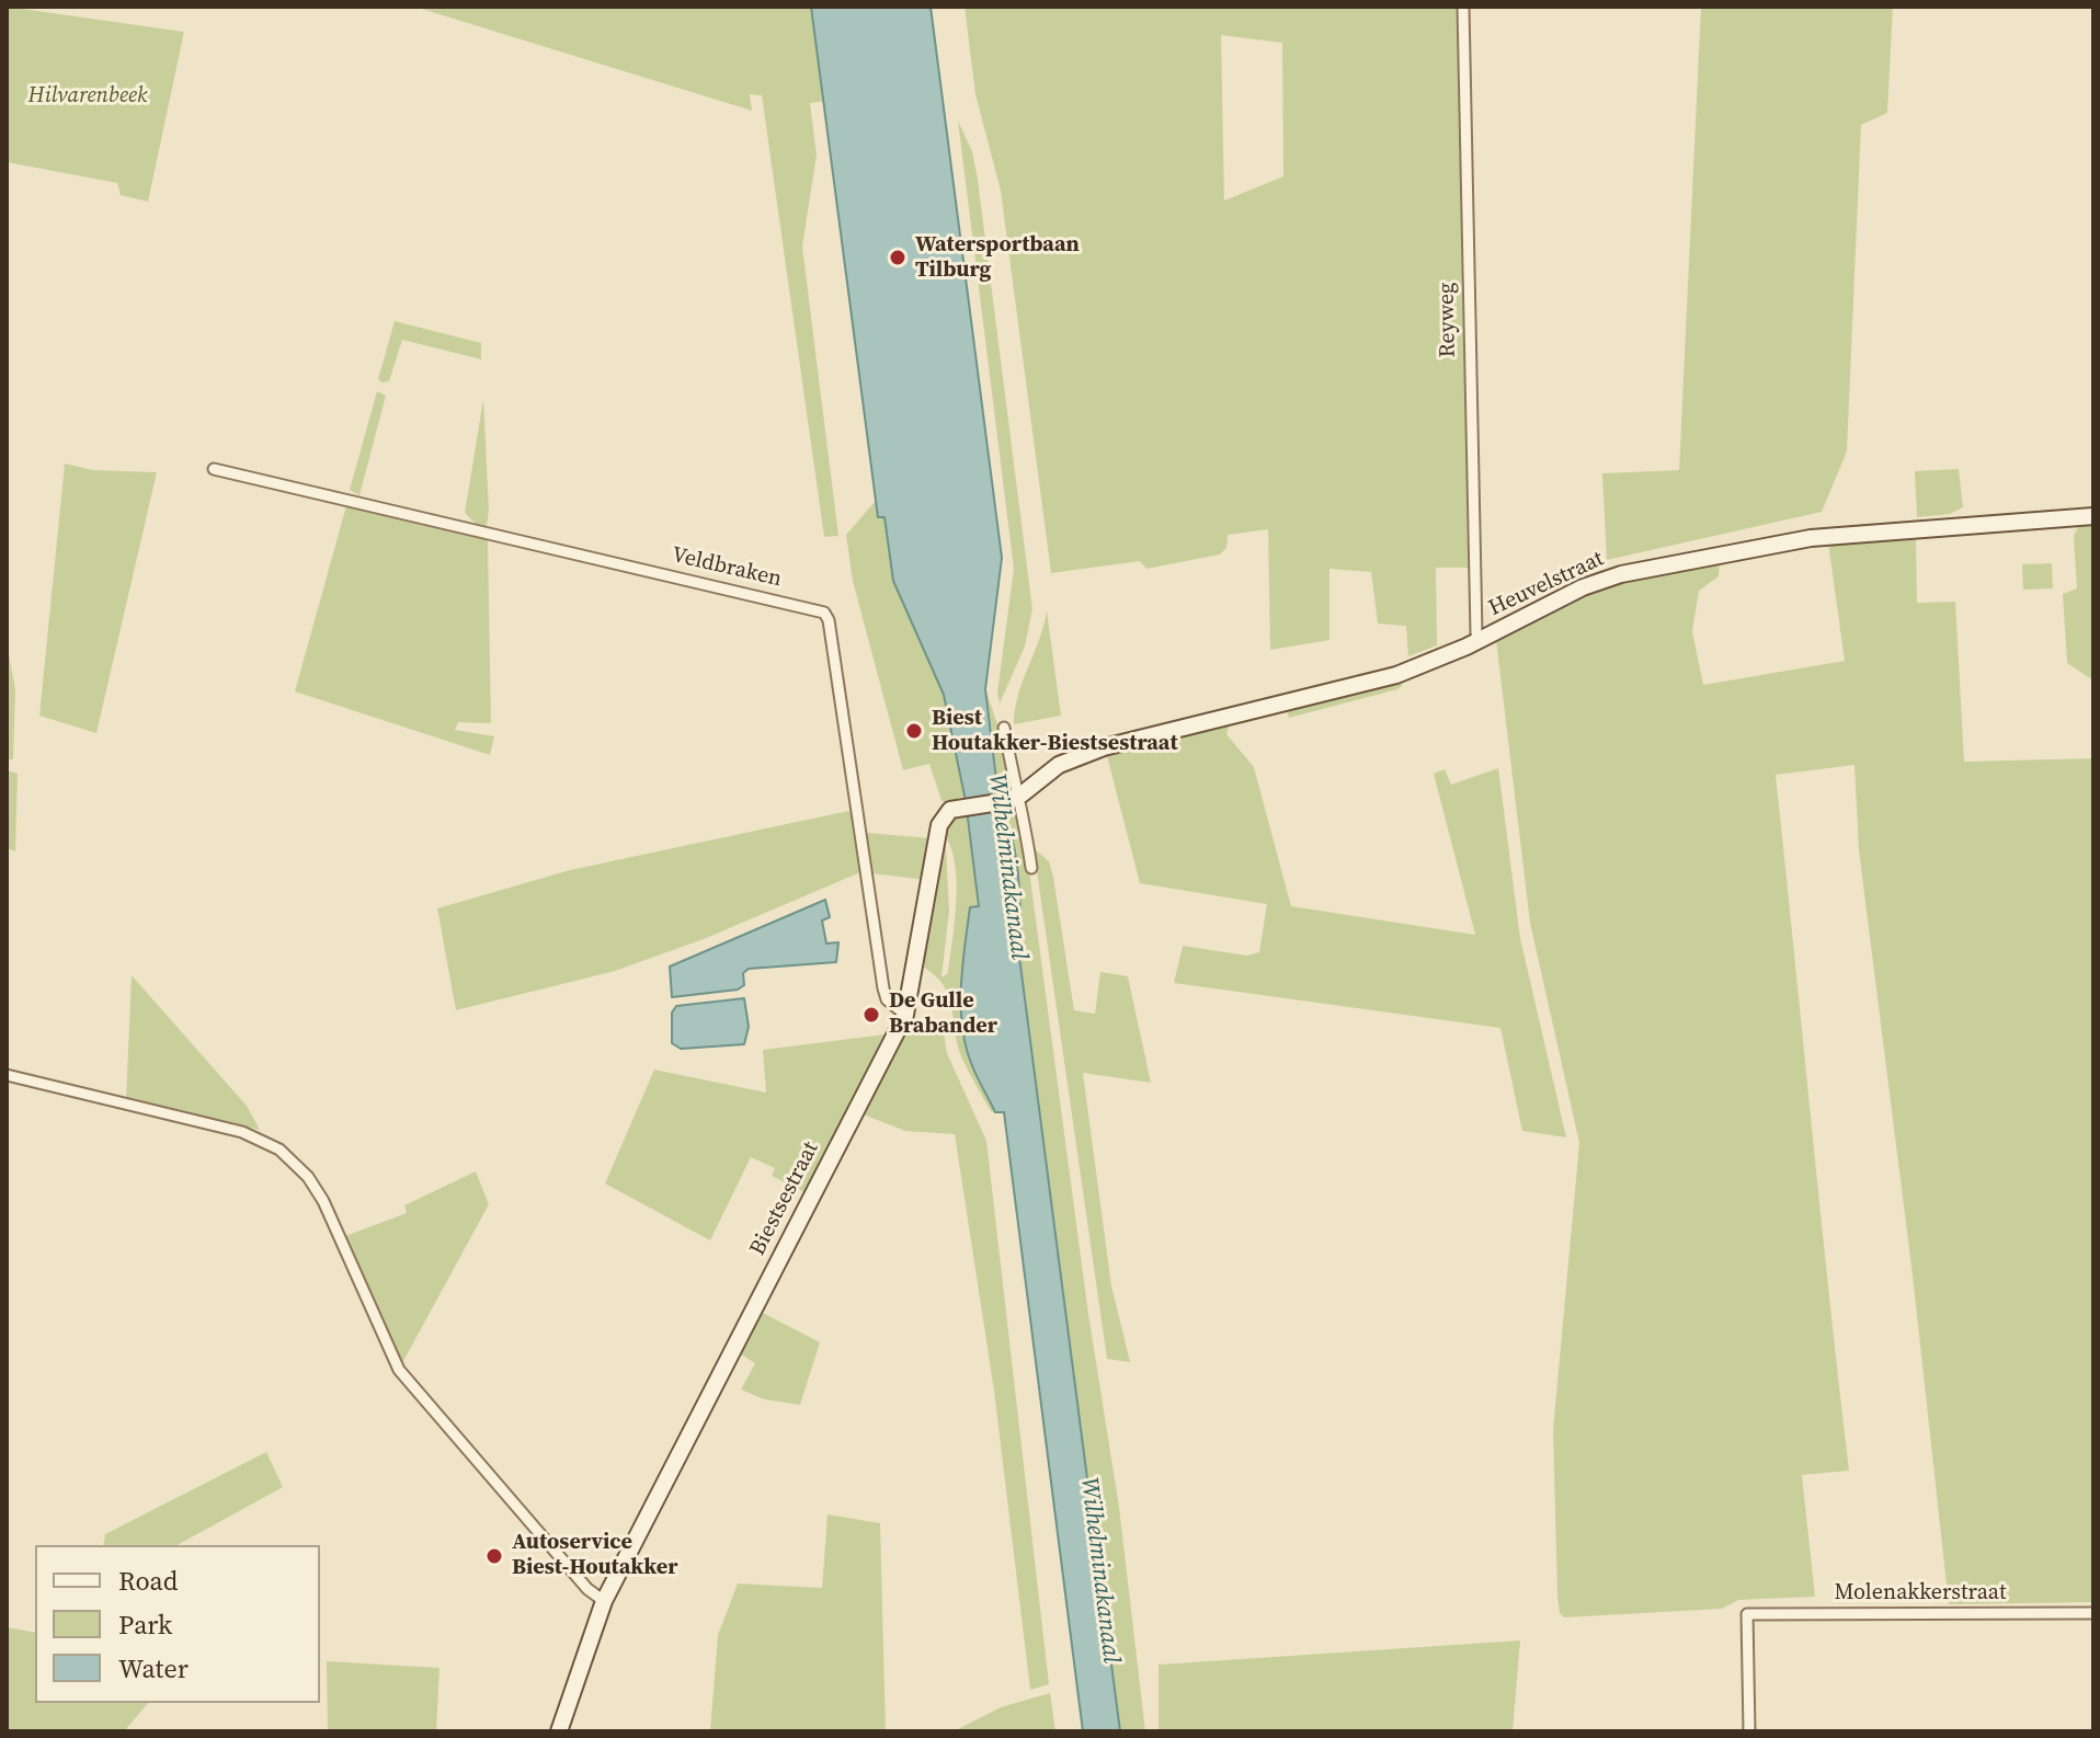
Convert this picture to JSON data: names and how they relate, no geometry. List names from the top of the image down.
{
  "streets": {
    "street": [
      "Reyweg",
      "Veldbraken",
      "Heuvelstraat",
      "Biestsestraat",
      "Molenakkerstraat"
    ]
  },
  "crossings": [
    ["Veldbraken", "Biestsestraat"],
    ["Heuvelstraat", "Biestsestraat"]
  ],
  "water": ["Wilhelminakanaal"],
  "parks": ["Hilvarenbeek"],
  "places": [
    "Watersportbaan Tilburg",
    "Biest Houtakker-Biestsestraat",
    "De Gulle Brabander",
    "Autoservice Biest-Houtakker"
  ],
  "legend": ["Road", "Park", "Water"]
}
